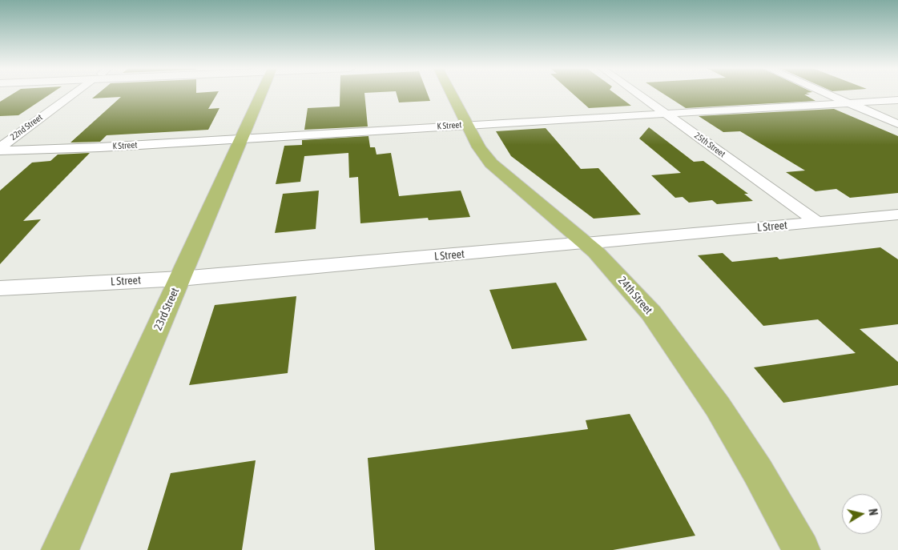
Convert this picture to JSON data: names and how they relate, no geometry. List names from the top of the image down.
{
  "streets": {
    "main road": ["L Street", "24th Street", "23rd Street"],
    "street": ["K Street", "22nd Street", "25th Street"]
  },
  "crossings": [
    ["K Street", "25th Street"],
    ["K Street", "24th Street"],
    ["K Street", "23rd Street"],
    ["25th Street", "L Street"],
    ["L Street", "24th Street"],
    ["L Street", "23rd Street"]
  ],
  "north": "right"
}
